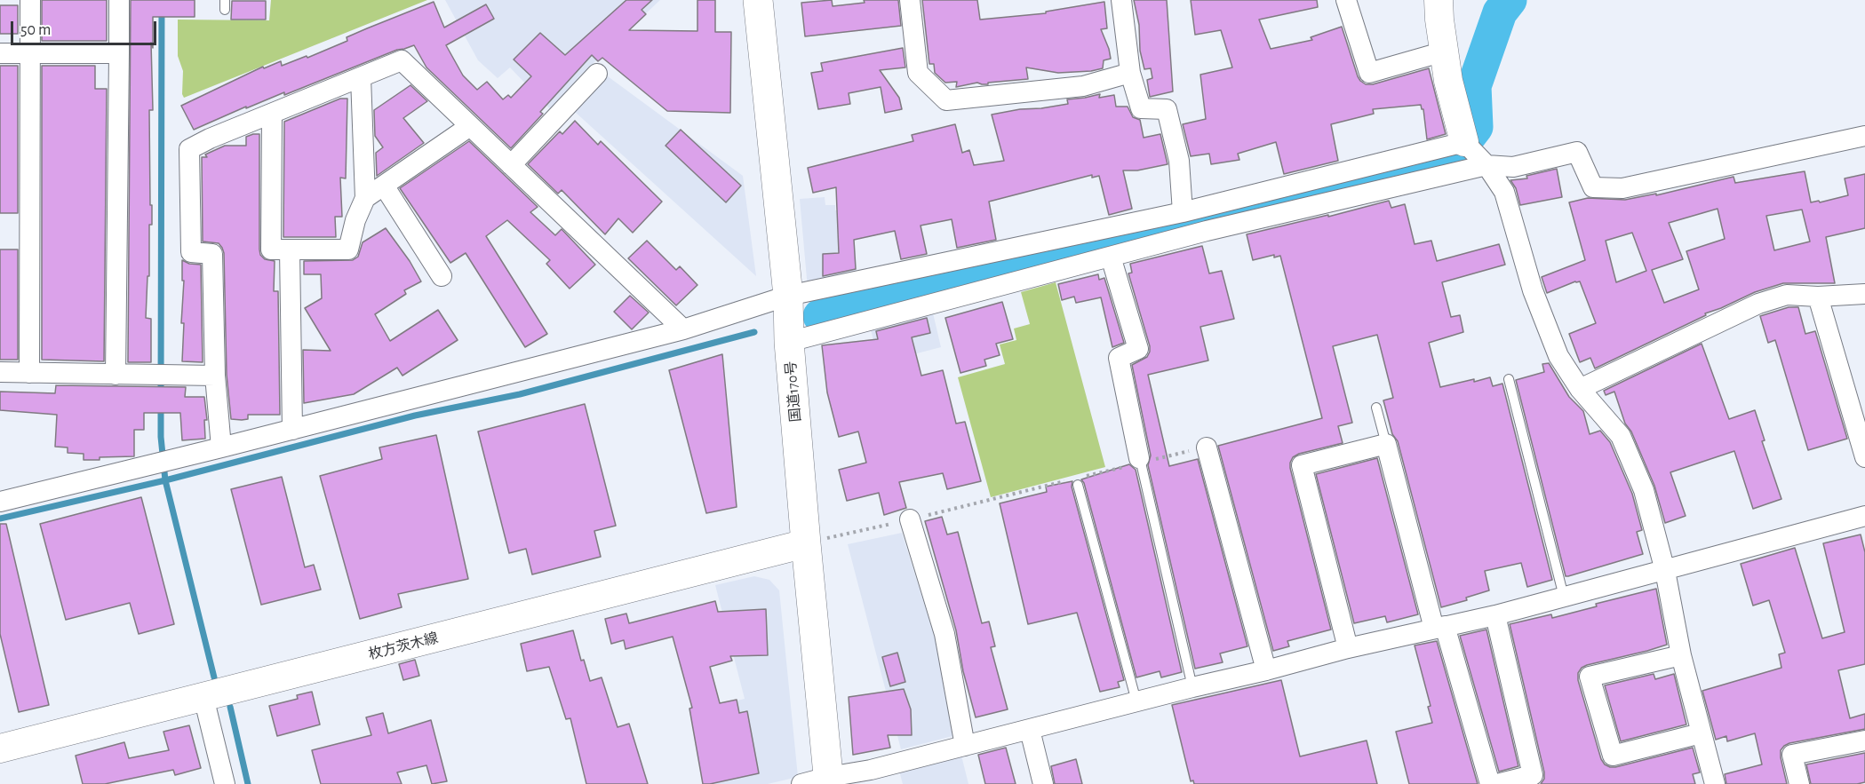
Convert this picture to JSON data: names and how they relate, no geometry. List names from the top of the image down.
{
  "streets": {
    "highway": ["国道170号"],
    "main road": ["枚方茨木線"]
  },
  "crossings": [
    ["国道170号", "枚方茨木線"]
  ],
  "scale_bar": "50 m"
}
